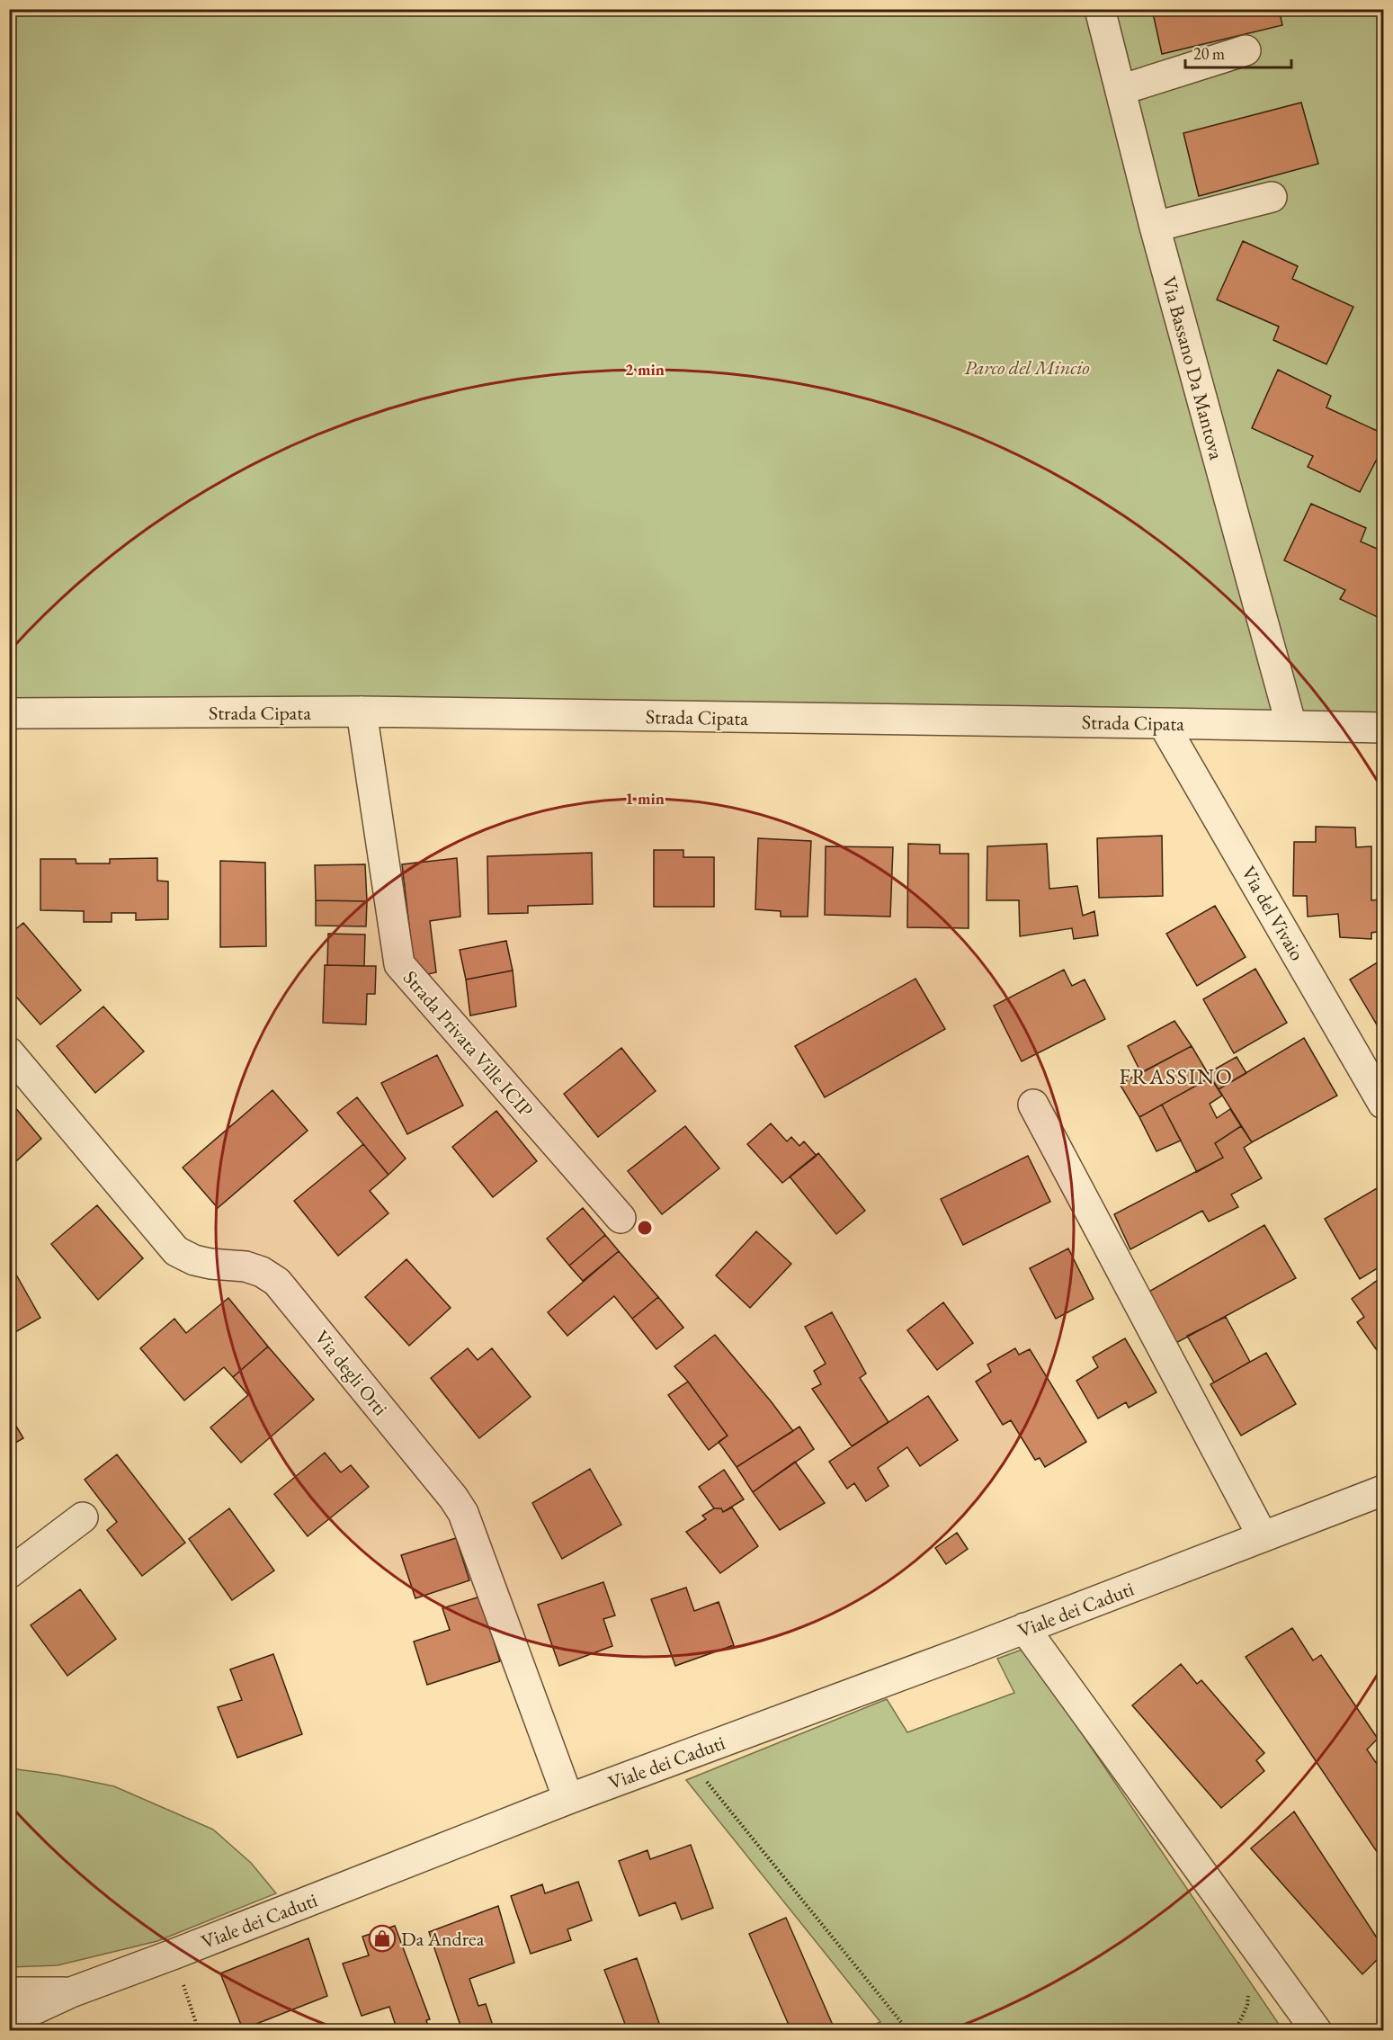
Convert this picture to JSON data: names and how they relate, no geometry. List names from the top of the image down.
{
  "streets": {
    "street": [
      "Via Bassano Da Mantova",
      "Strada Cipata",
      "Via del Vivaio",
      "Strada Privata Ville ICIP",
      "Via degli Orti",
      "Viale dei Caduti"
    ]
  },
  "crossings": [
    ["Via Bassano Da Mantova", "Strada Cipata"],
    ["Strada Cipata", "Via del Vivaio"],
    ["Strada Cipata", "Strada Privata Ville ICIP"],
    ["Via degli Orti", "Viale dei Caduti"]
  ],
  "districts": ["FRASSINO"],
  "parks": ["Parco del Mincio"],
  "places": {
    "shop": ["Da Andrea"]
  },
  "scale_bar": "20 m",
  "rings": ["2 min", "1 min"]
}
